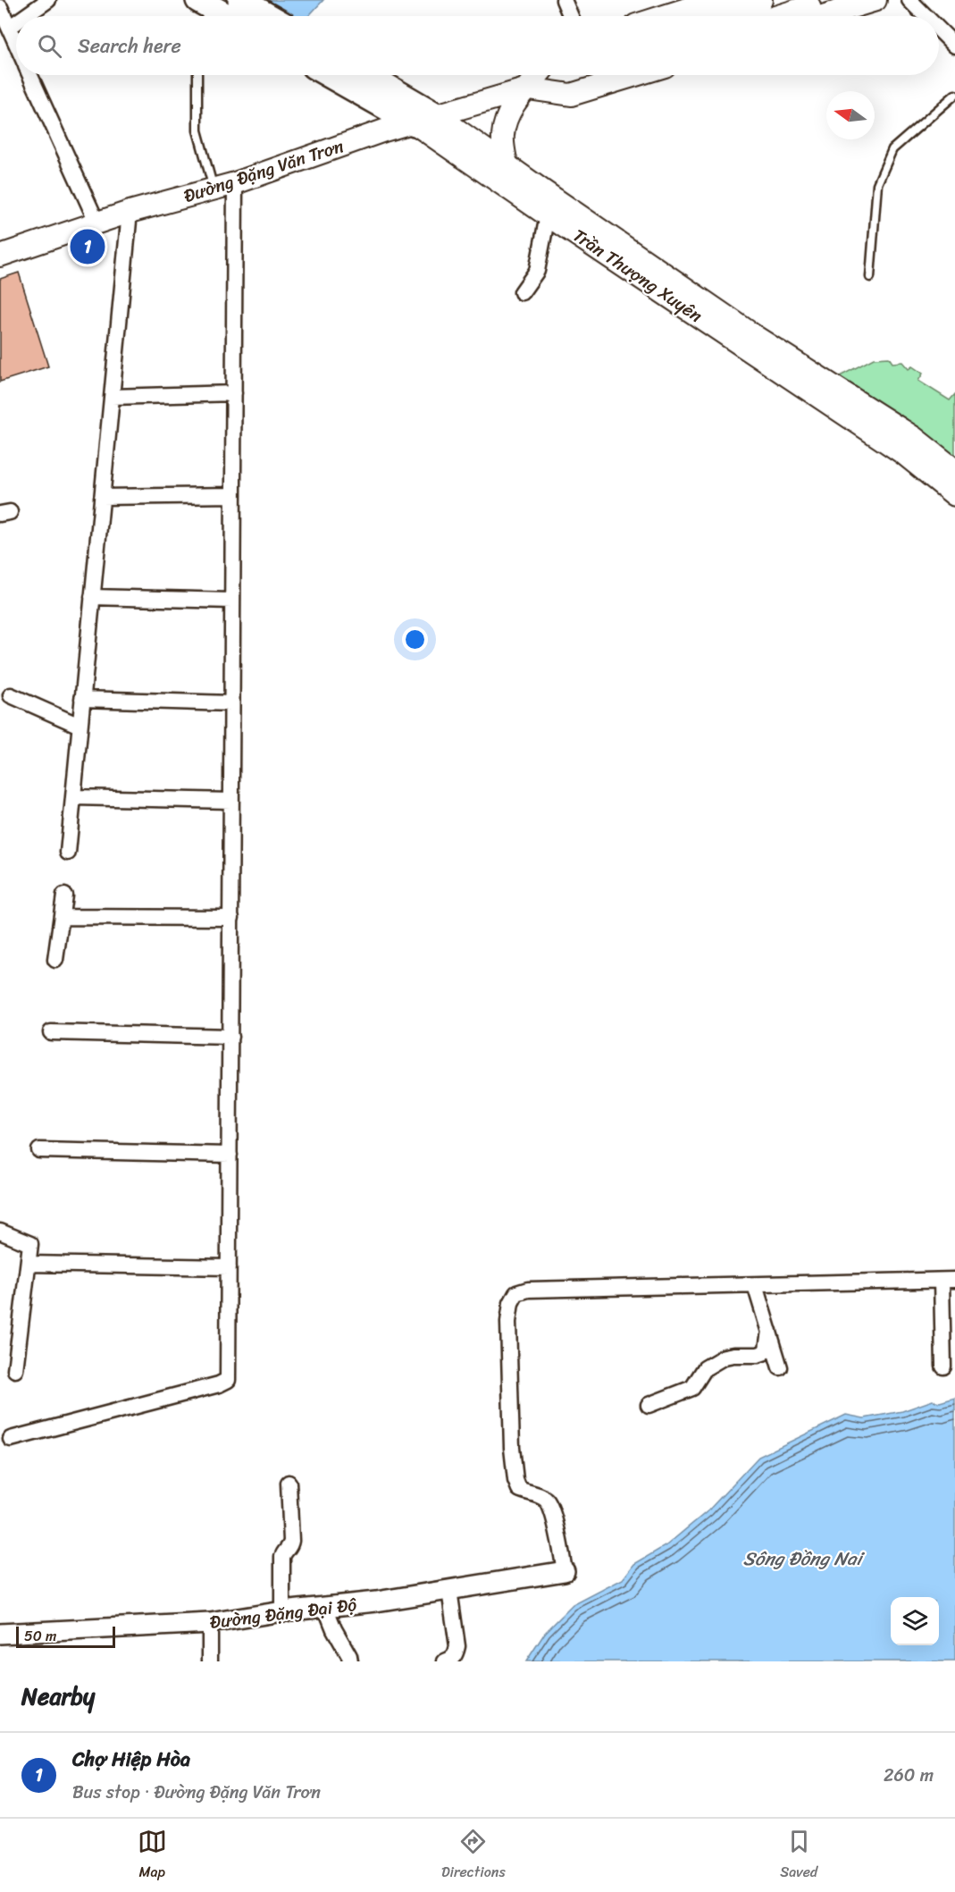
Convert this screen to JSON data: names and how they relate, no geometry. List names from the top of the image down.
{
  "streets": {
    "main road": ["Đường Đặng Văn Trơn", "Trần Thượng Xuyên"],
    "street": ["Đường Đặng Đại Độ"]
  },
  "crossings": [
    ["Đường Đặng Văn Trơn", "Trần Thượng Xuyên"]
  ],
  "water": ["Sông Đồng Nai"],
  "scale_bar": "50 m",
  "north": "left",
  "page": {
    "search": "Search here",
    "pins": "1",
    "scale": "50 m",
    "heading": "Nearby",
    "list": [
      {
        "mark": "1",
        "name": "Chợ Hiệp Hòa",
        "note": "Bus stop · Đường Đặng Văn Trơn",
        "value": "260 m"
      }
    ],
    "nav": ["Map", "Directions", "Saved"]
  }
}
